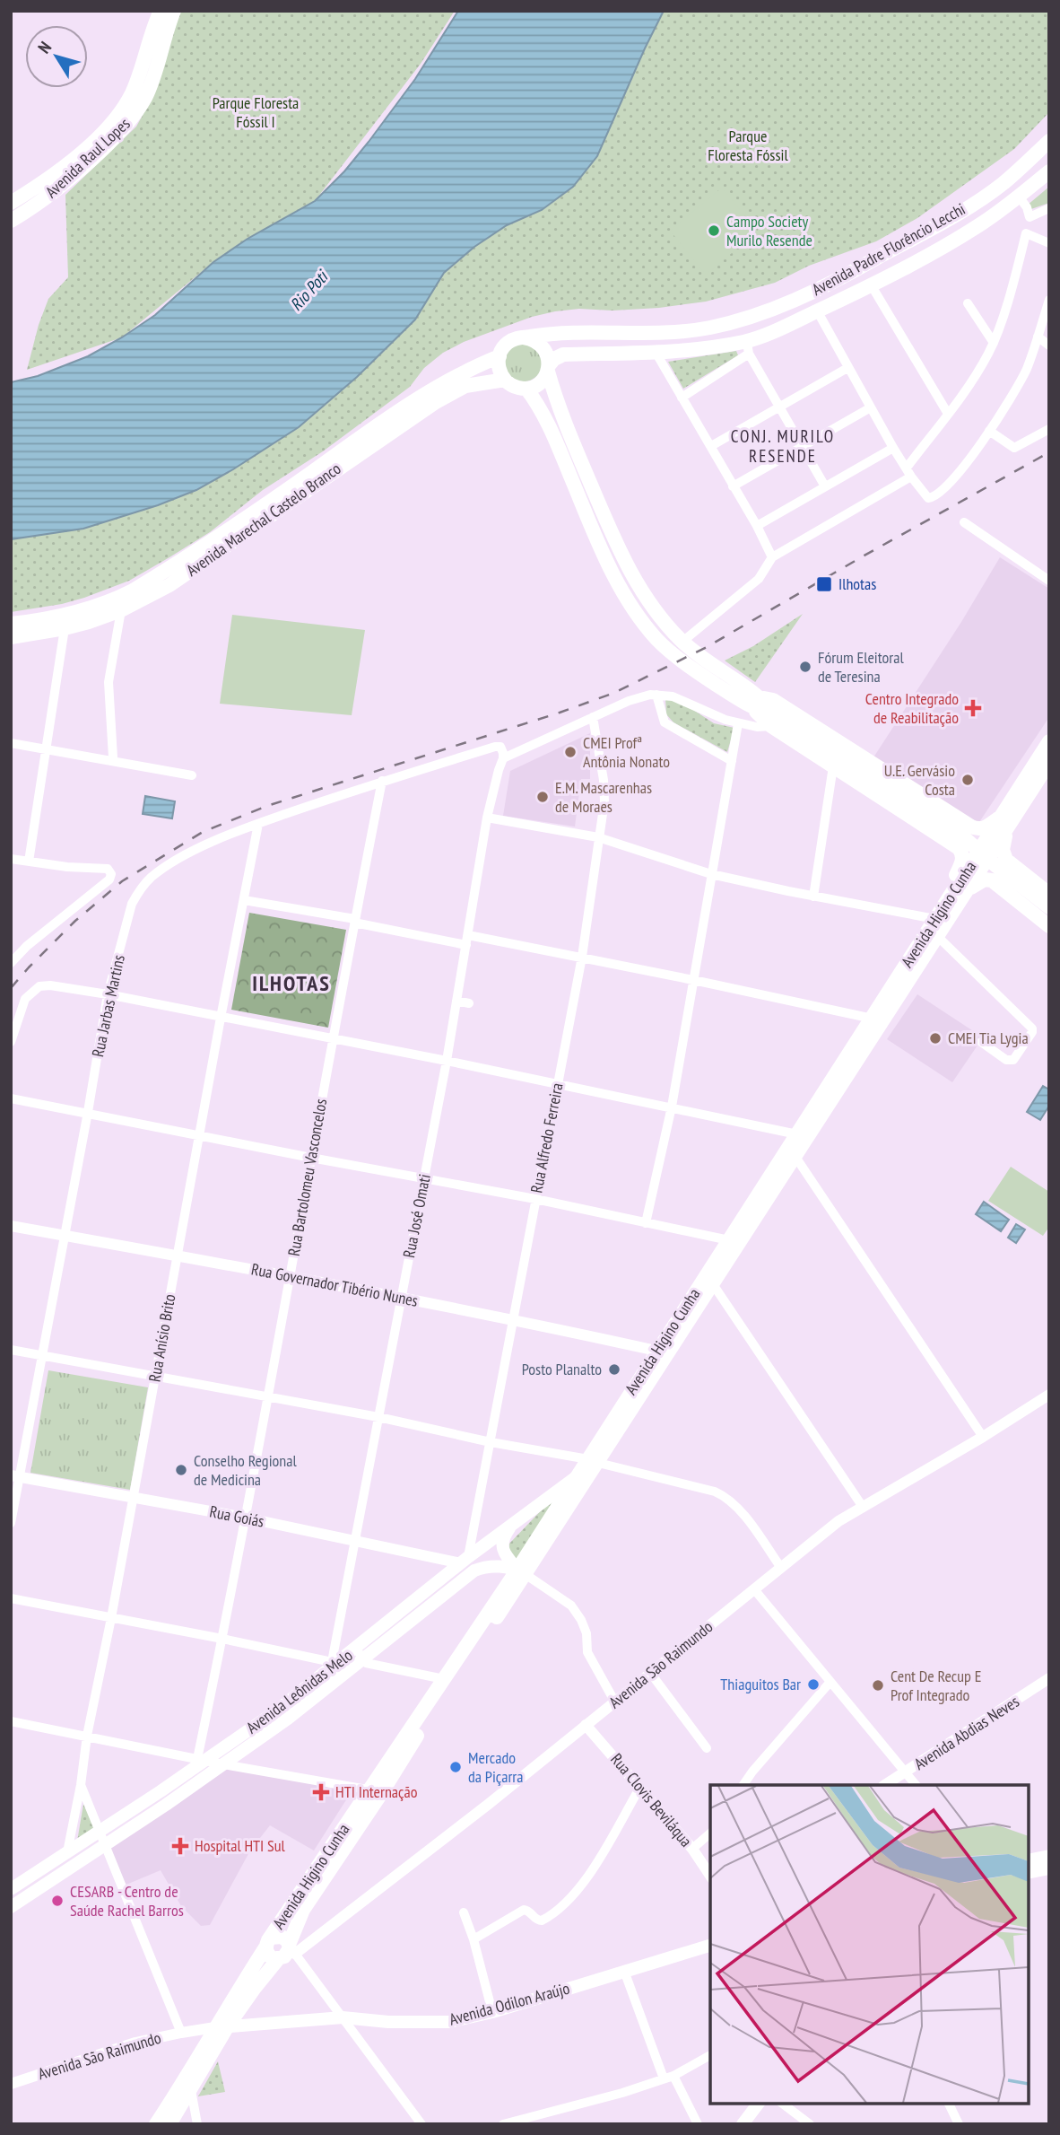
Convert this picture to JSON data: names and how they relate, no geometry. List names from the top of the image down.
{
  "streets": {
    "main road": [
      "Avenida Raul Lopes",
      "Avenida Padre Florêncio Lecchi",
      "Avenida Marechal Castelo Branco",
      "Avenida Higino Cunha",
      "Avenida Leônidas Melo",
      "Avenida Odilon Araújo"
    ],
    "street": [
      "Rua Jarbas Martins",
      "Rua Alfredo Ferreira",
      "Rua Bartolomeu Vasconcelos",
      "Rua José Omati",
      "Rua Governador Tibério Nunes",
      "Rua Anísio Brito",
      "Rua Goiás",
      "Avenida São Raimundo",
      "Avenida Abdias Neves",
      "Rua Clovis Beviláqua"
    ]
  },
  "crossings": [
    ["Avenida Padre Florêncio Lecchi", "Avenida Marechal Castelo Branco"],
    ["Avenida Higino Cunha", "Rua Governador Tibério Nunes"],
    ["Avenida Higino Cunha", "Avenida São Raimundo"],
    ["Avenida Higino Cunha", "Avenida Leônidas Melo"],
    ["Avenida Higino Cunha", "Avenida Odilon Araújo"],
    ["Rua Jarbas Martins", "Rua Bartolomeu Vasconcelos"],
    ["Rua Jarbas Martins", "Rua José Omati"],
    ["Rua Jarbas Martins", "Rua Governador Tibério Nunes"],
    ["Rua Jarbas Martins", "Rua Anísio Brito"],
    ["Rua Jarbas Martins", "Rua Goiás"],
    ["Rua Alfredo Ferreira", "Rua Governador Tibério Nunes"],
    ["Rua Alfredo Ferreira", "Rua Goiás"],
    ["Rua Alfredo Ferreira", "Avenida Leônidas Melo"],
    ["Rua Bartolomeu Vasconcelos", "Rua Governador Tibério Nunes"],
    ["Rua Bartolomeu Vasconcelos", "Rua Goiás"],
    ["Rua Bartolomeu Vasconcelos", "Avenida Leônidas Melo"],
    ["Rua José Omati", "Rua Governador Tibério Nunes"],
    ["Rua José Omati", "Rua Goiás"],
    ["Rua José Omati", "Avenida Leônidas Melo"],
    ["Rua Governador Tibério Nunes", "Rua Anísio Brito"],
    ["Rua Anísio Brito", "Rua Goiás"],
    ["Rua Anísio Brito", "Avenida Leônidas Melo"],
    ["Rua Goiás", "Avenida Leônidas Melo"],
    ["Avenida São Raimundo", "Rua Clovis Beviláqua"],
    ["Avenida São Raimundo", "Avenida Odilon Araújo"]
  ],
  "districts": ["CONJ. MURILO RESENDE", "ILHOTAS"],
  "water": ["Rio Poti"],
  "parks": ["Parque Floresta Fóssil I", "Parque Floresta Fóssil"],
  "places": {
    "other": [
      "Campo Society Murilo Resende",
      "Fórum Eleitoral de Teresina",
      "CMEI Profª Antônia Nonato",
      "U.E. Gervásio Costa",
      "E.M. Mascarenhas de Moraes",
      "CMEI Tia Lygia",
      "Posto Planalto",
      "Conselho Regional de Medicina",
      "Thiaguitos Bar",
      "Cent De Recup E Prof Integrado",
      "Mercado da Piçarra",
      "CESARB - Centro de Saúde Rachel Barros"
    ],
    "transit": ["Ilhotas"],
    "health": ["Centro Integrado de Reabilitação", "HTI Internação", "Hospital HTI Sul"]
  },
  "north": "top left"
}
